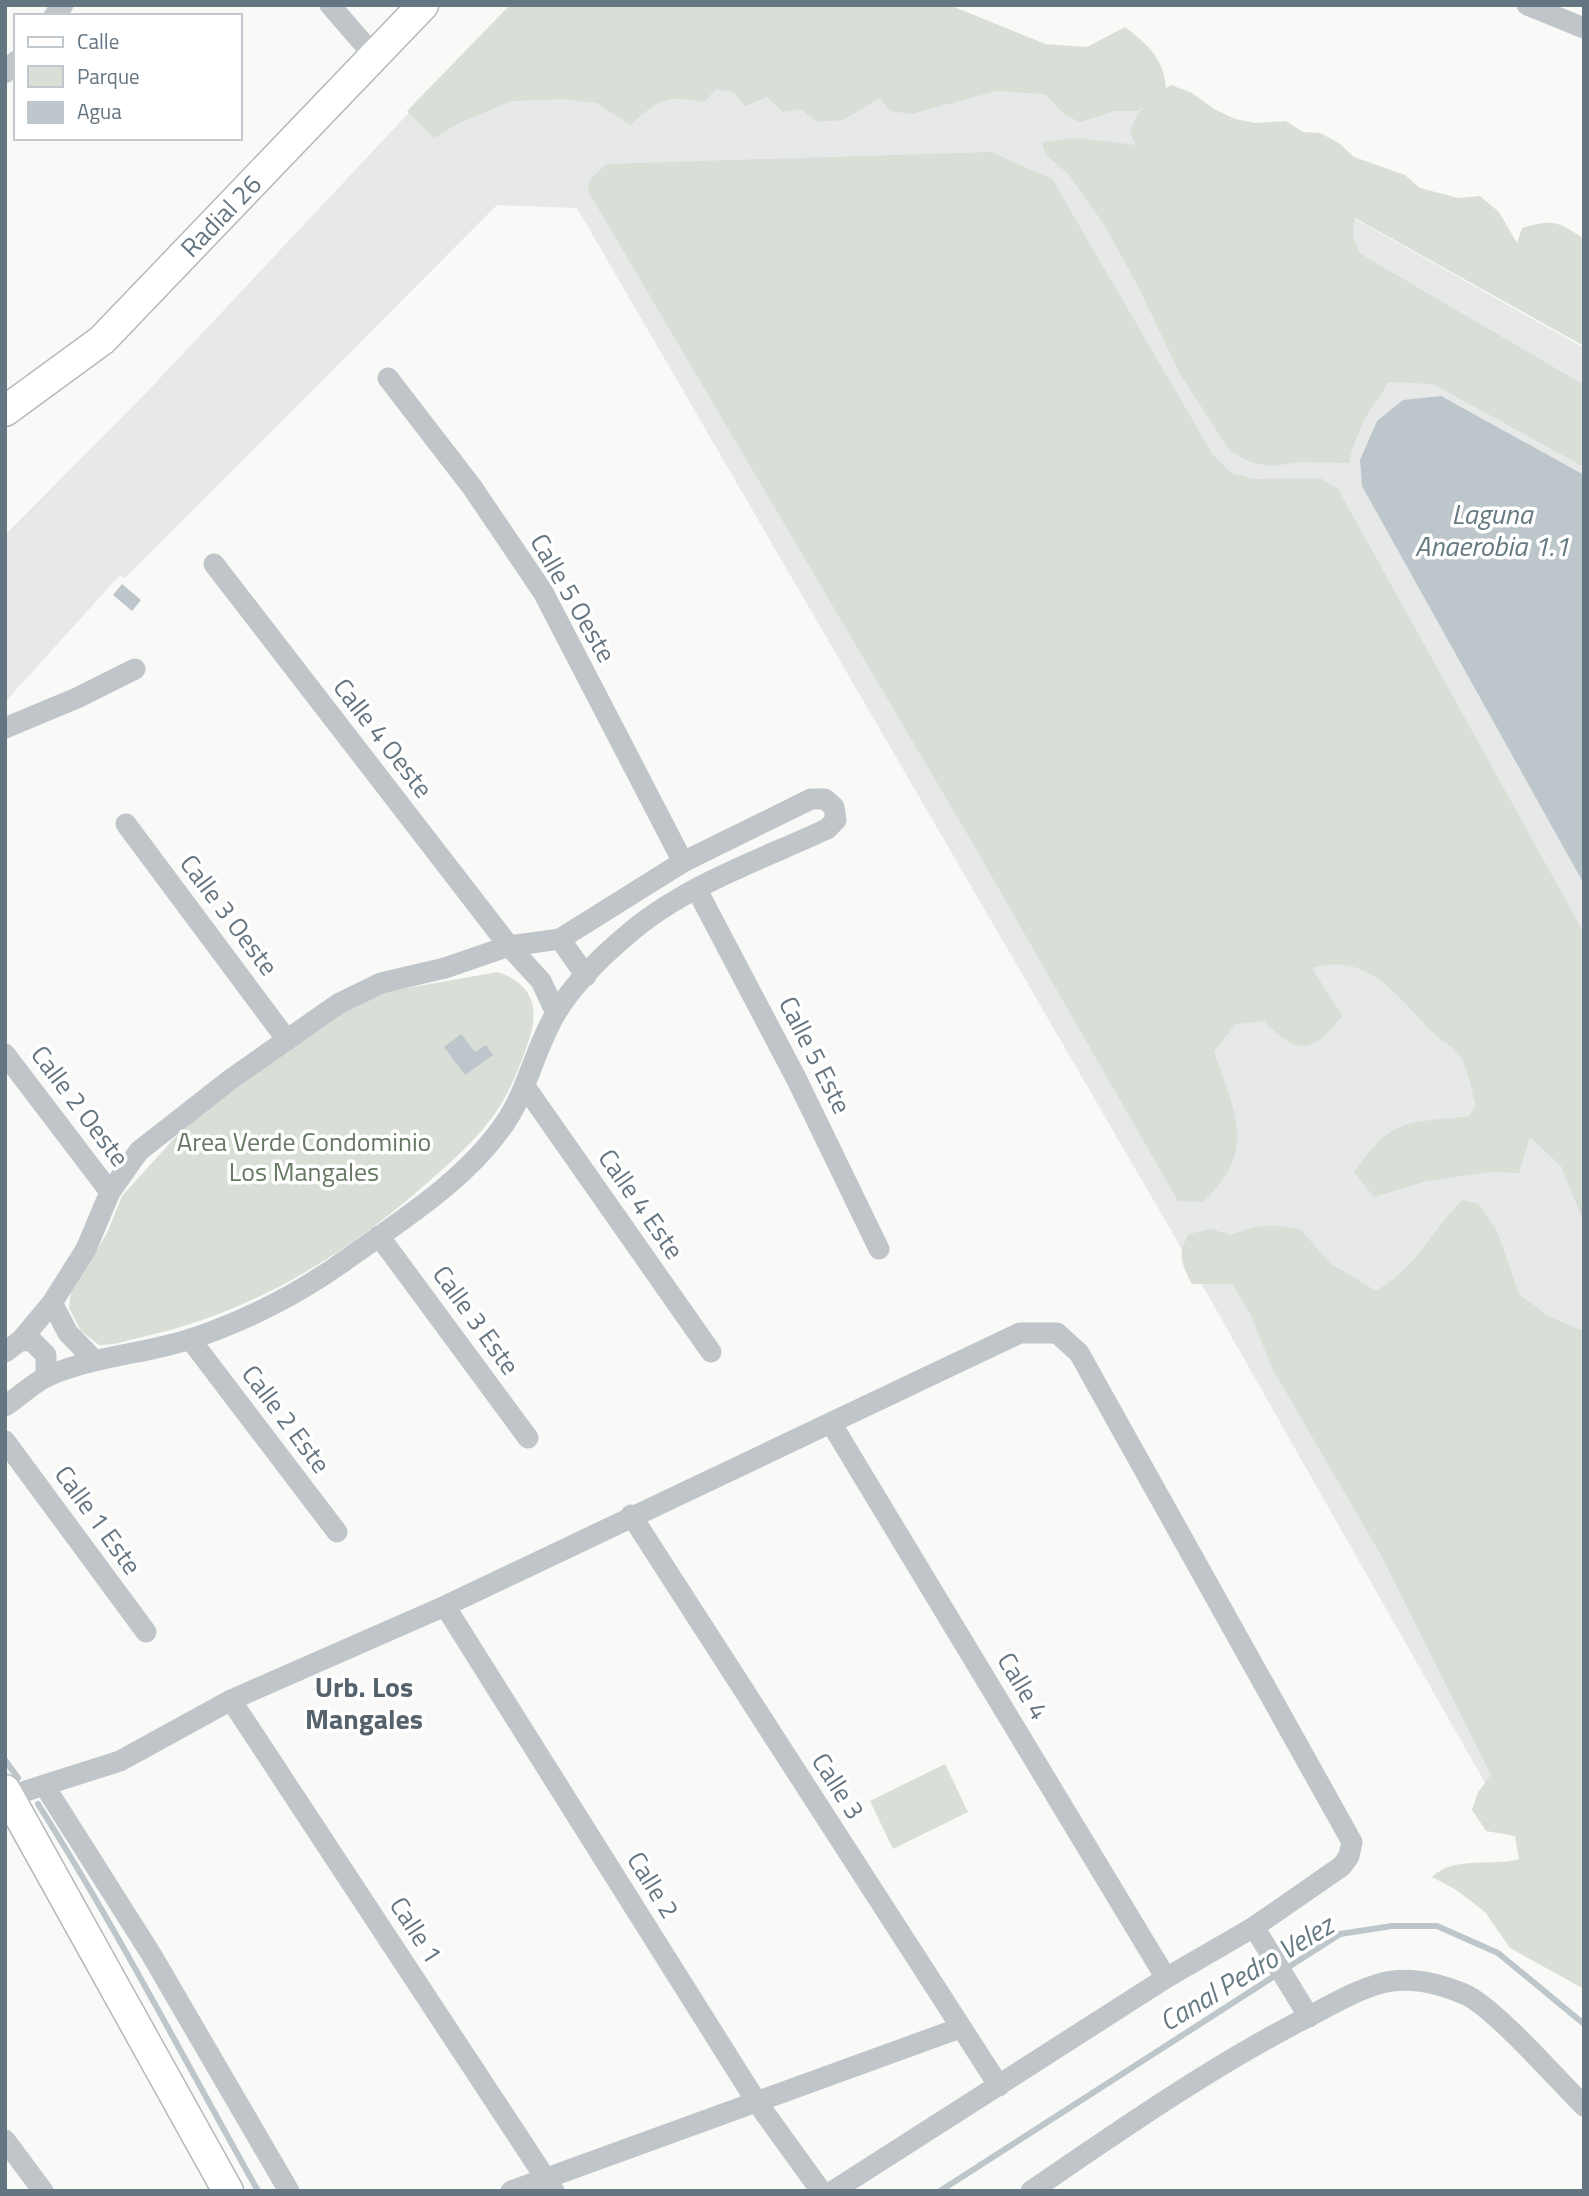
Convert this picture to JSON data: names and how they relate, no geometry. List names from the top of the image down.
{
  "streets": {
    "main road": ["Radial 26"],
    "street": [
      "Calle 5 Oeste",
      "Calle 4 Oeste",
      "Calle 3 Oeste",
      "Calle 5 Este",
      "Calle 2 Oeste",
      "Calle 4 Este",
      "Calle 3 Este",
      "Calle 2 Este",
      "Calle 1 Este",
      "Calle 4",
      "Calle 3",
      "Calle 2",
      "Calle 1"
    ]
  },
  "districts": ["Urb. Los Mangales"],
  "water": ["Laguna Anaerobia 1.1", "Canal Pedro Velez"],
  "parks": ["Area Verde Condominio Los Mangales"],
  "legend": ["Calle", "Parque", "Agua"]
}
